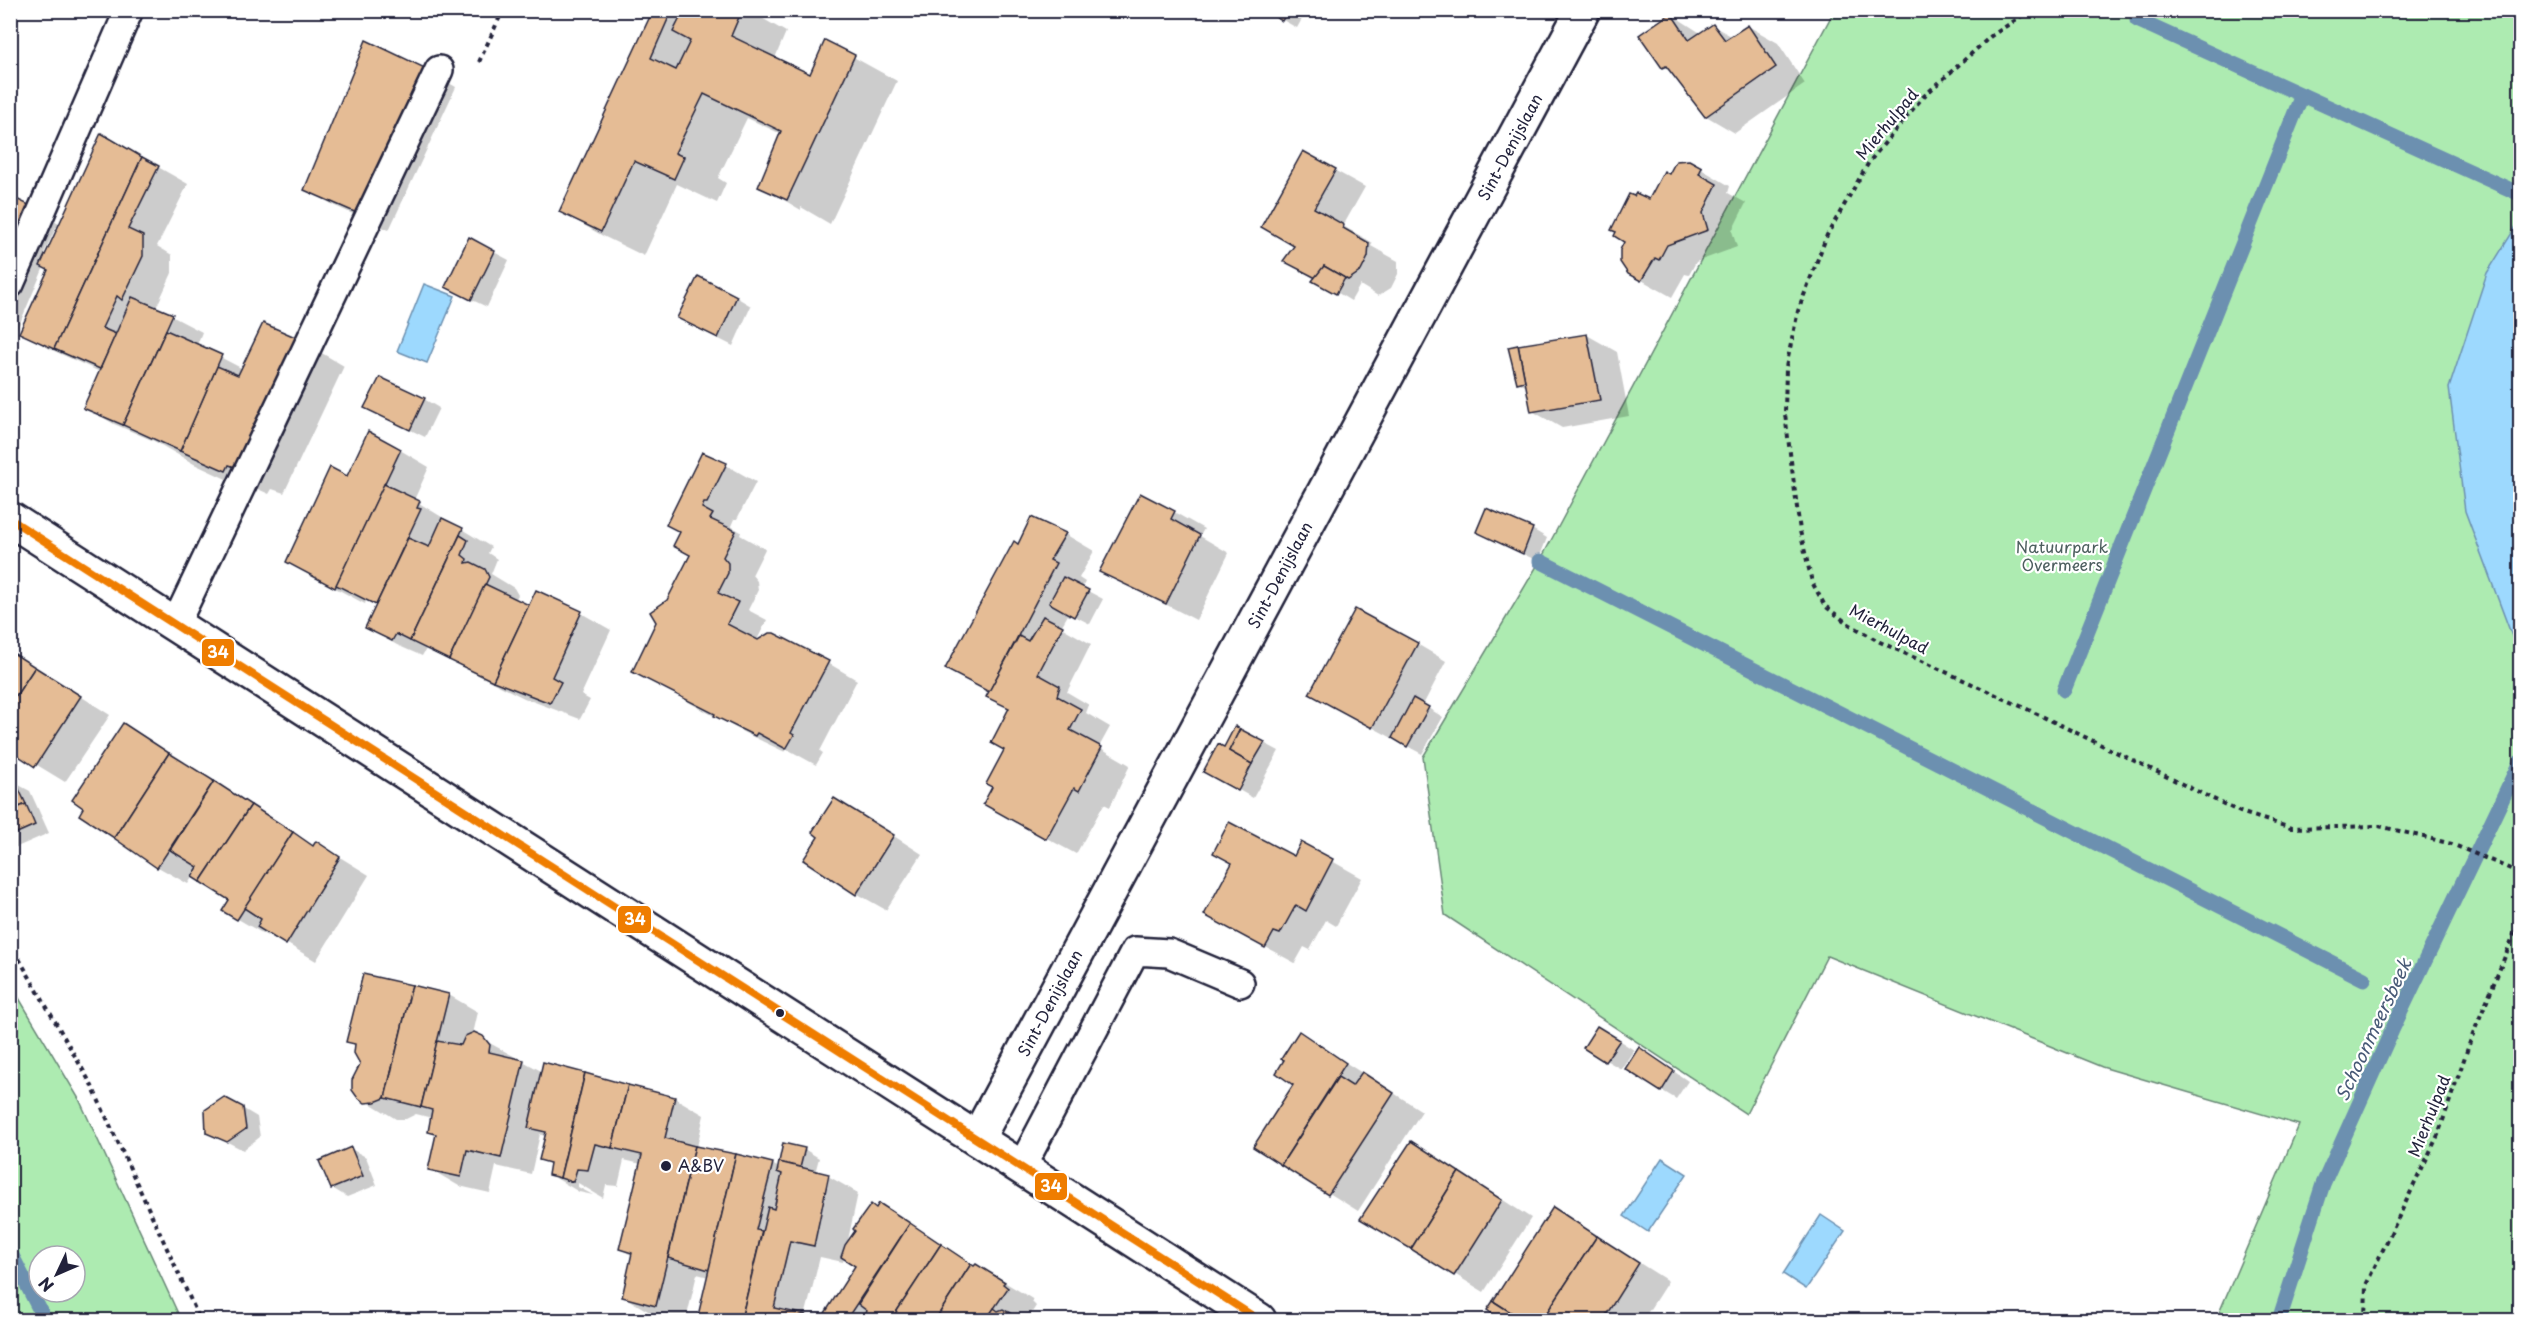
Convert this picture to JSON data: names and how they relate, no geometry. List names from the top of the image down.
{
  "streets": {
    "street": ["Sint-Denijslaan"],
    "path": ["Mierhulpad"]
  },
  "water": ["Schoonmeersbeek"],
  "parks": ["Natuurpark Overmeers"],
  "places": ["A&BV"],
  "lines": ["transit line 34"],
  "north": "bottom left"
}
